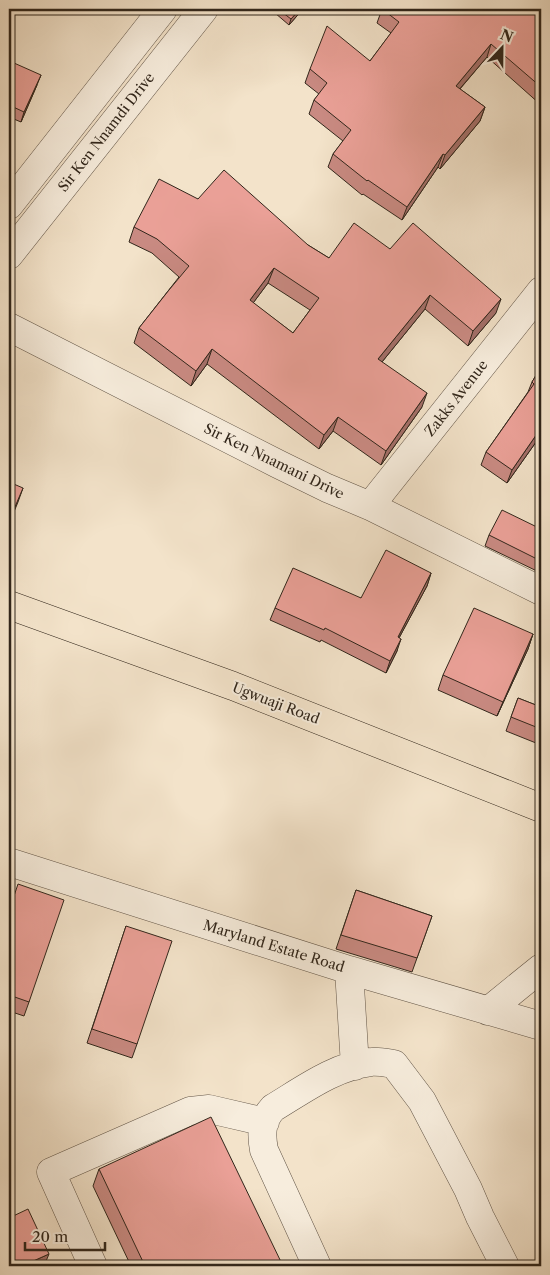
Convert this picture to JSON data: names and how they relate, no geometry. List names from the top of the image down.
{
  "streets": {
    "main road": ["Ugwuaji Road"],
    "street": [
      "Sir Ken Nnamdi Drive",
      "Zakks Avenue",
      "Sir Ken Nnamani Drive",
      "Maryland Estate Road"
    ]
  },
  "crossings": [
    ["Zakks Avenue", "Sir Ken Nnamani Drive"]
  ],
  "scale_bar": "20 m",
  "north": "top"
}
